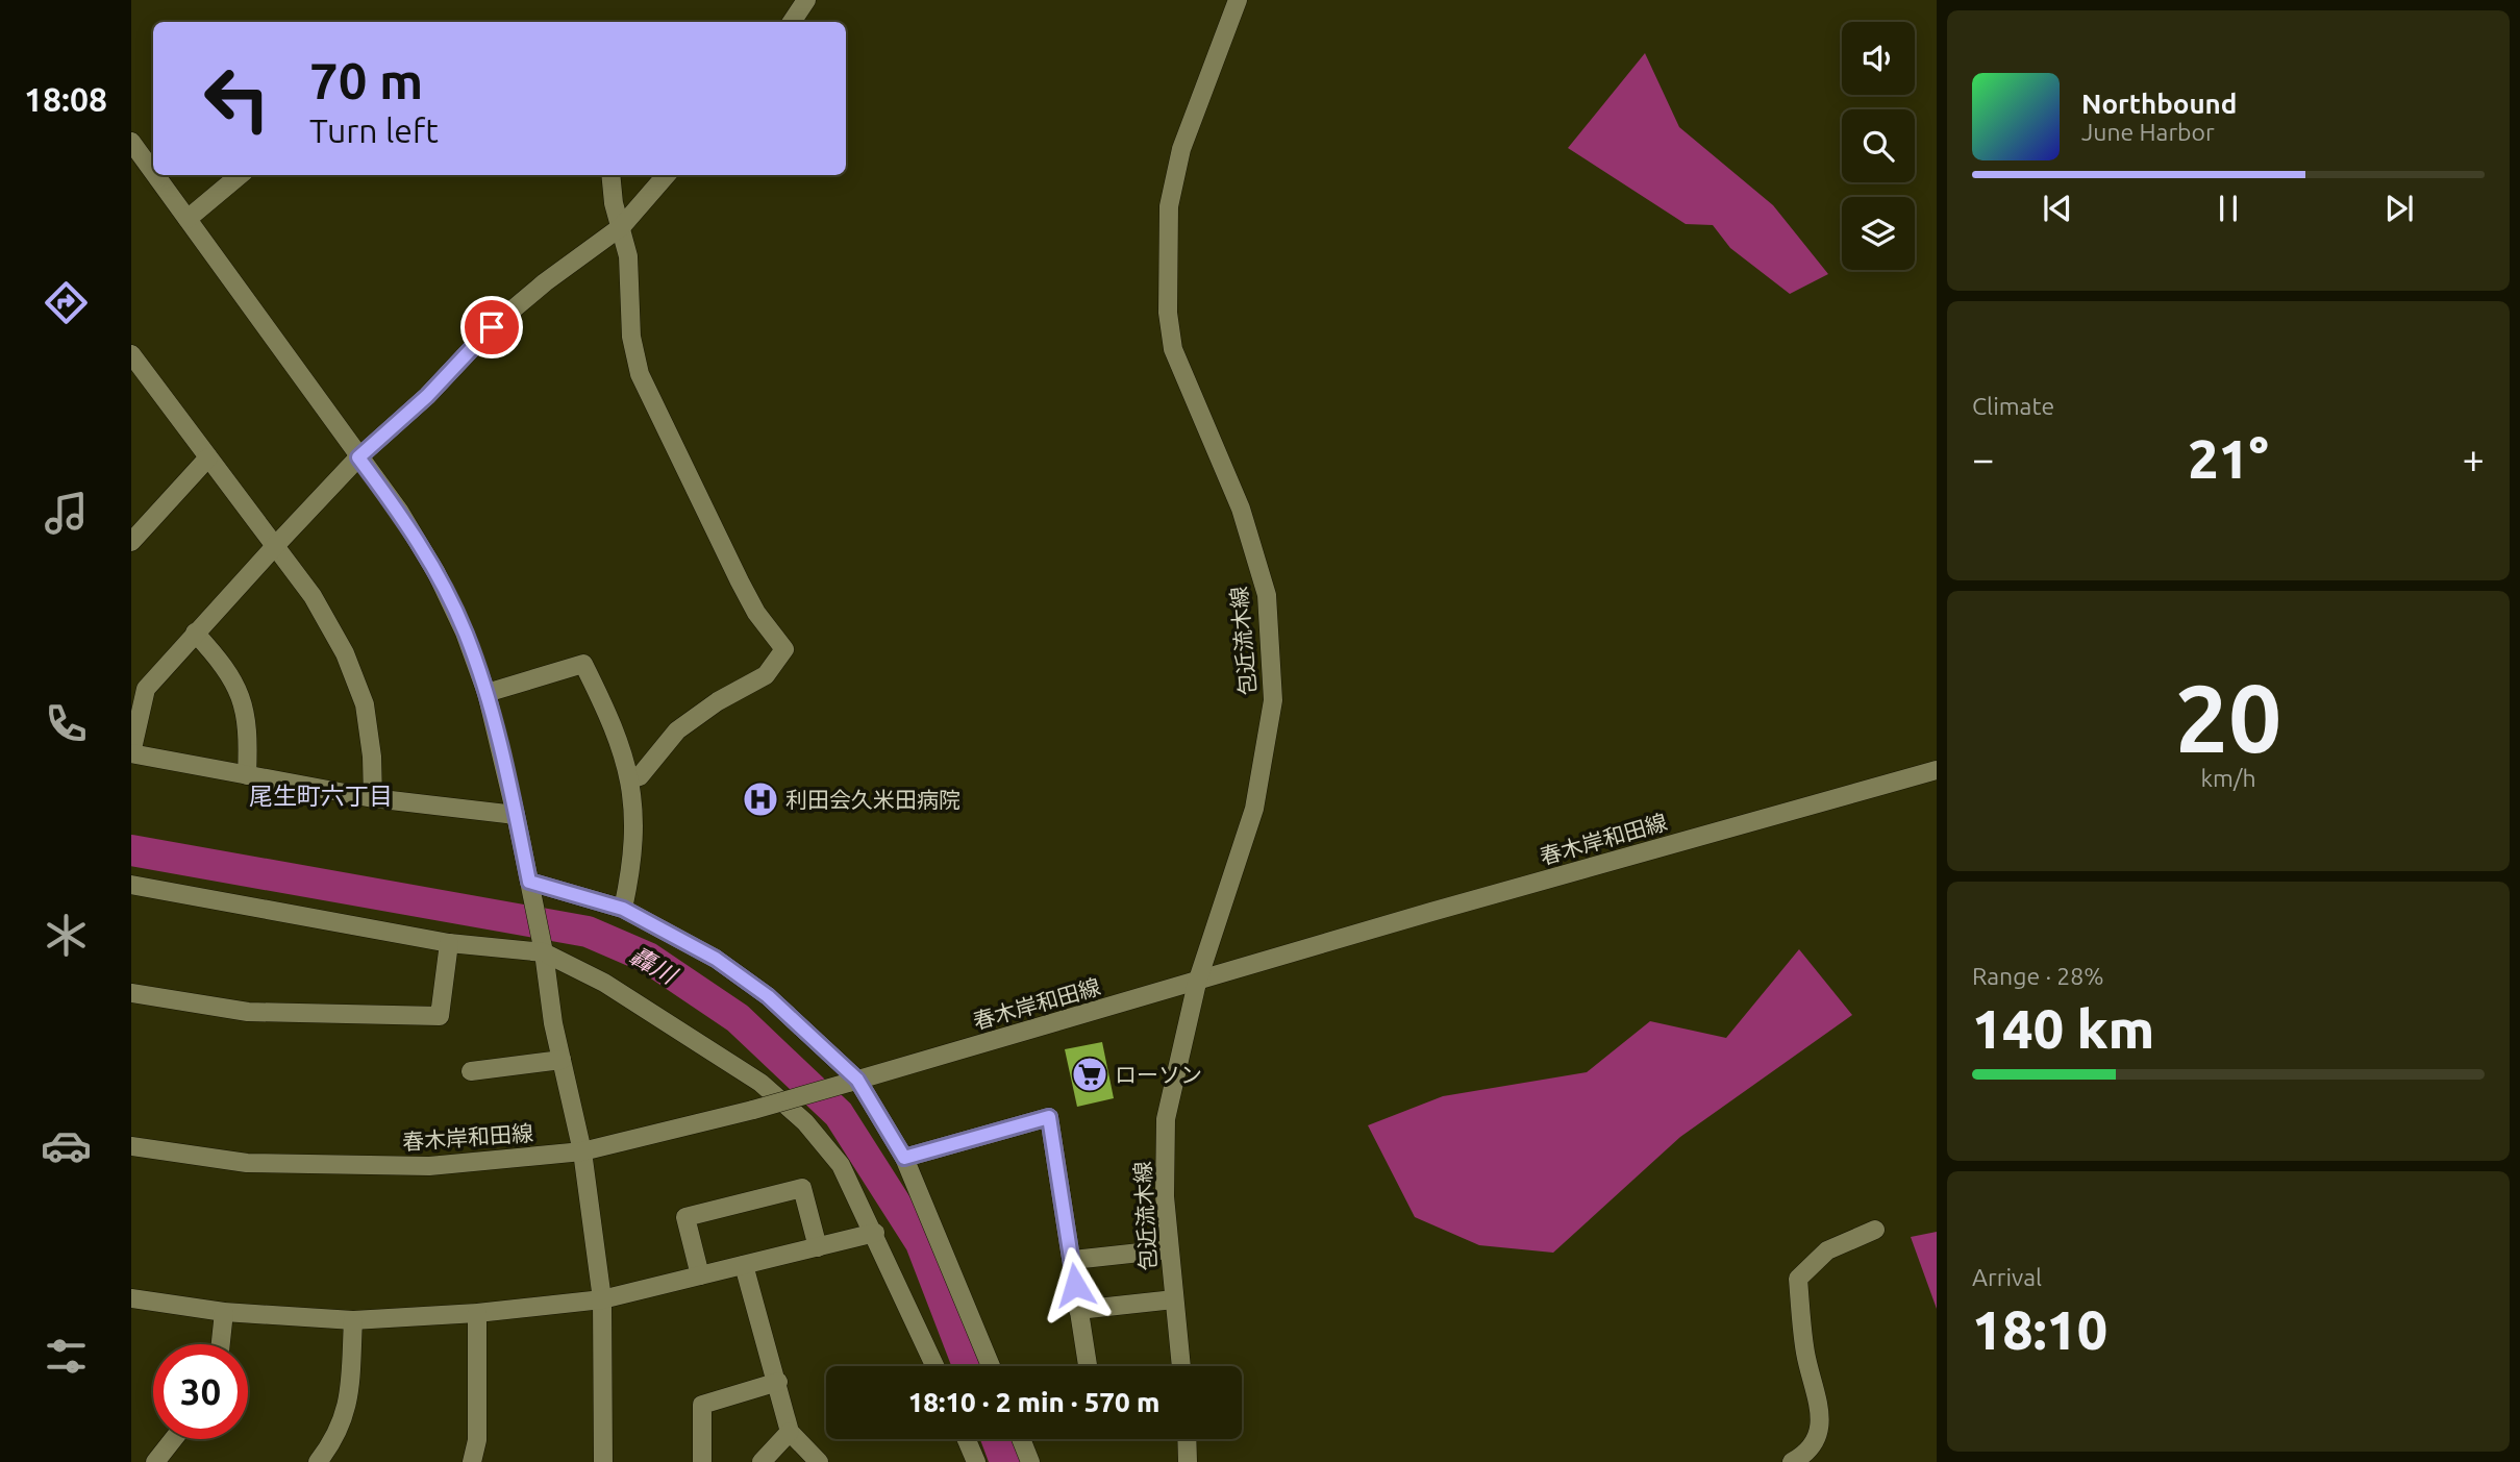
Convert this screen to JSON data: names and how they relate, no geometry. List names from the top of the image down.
{
  "streets": {
    "street": ["包近流木線", "春木岸和田線"]
  },
  "crossings": [
    ["包近流木線", "春木岸和田線"]
  ],
  "districts": ["尾生町六丁目"],
  "water": ["轟川"],
  "places": {
    "hospital": ["利田会久米田病院"],
    "supermarket": ["ローソン"]
  },
  "page": {
    "tabs": "18:08",
    "turn": ["70 m", "Turn left"],
    "song": ["Northbound", "June Harbor"],
    "tile": [
      "Climate",
      ["20", "km/h"],
      ["Range · 28%", "140 km"],
      ["Arrival", "18:10"]
    ],
    "heat": ["−", "21°", "+"],
    "limit": "30",
    "trip": "18:10 · 2 min · 570 m"
  }
}
